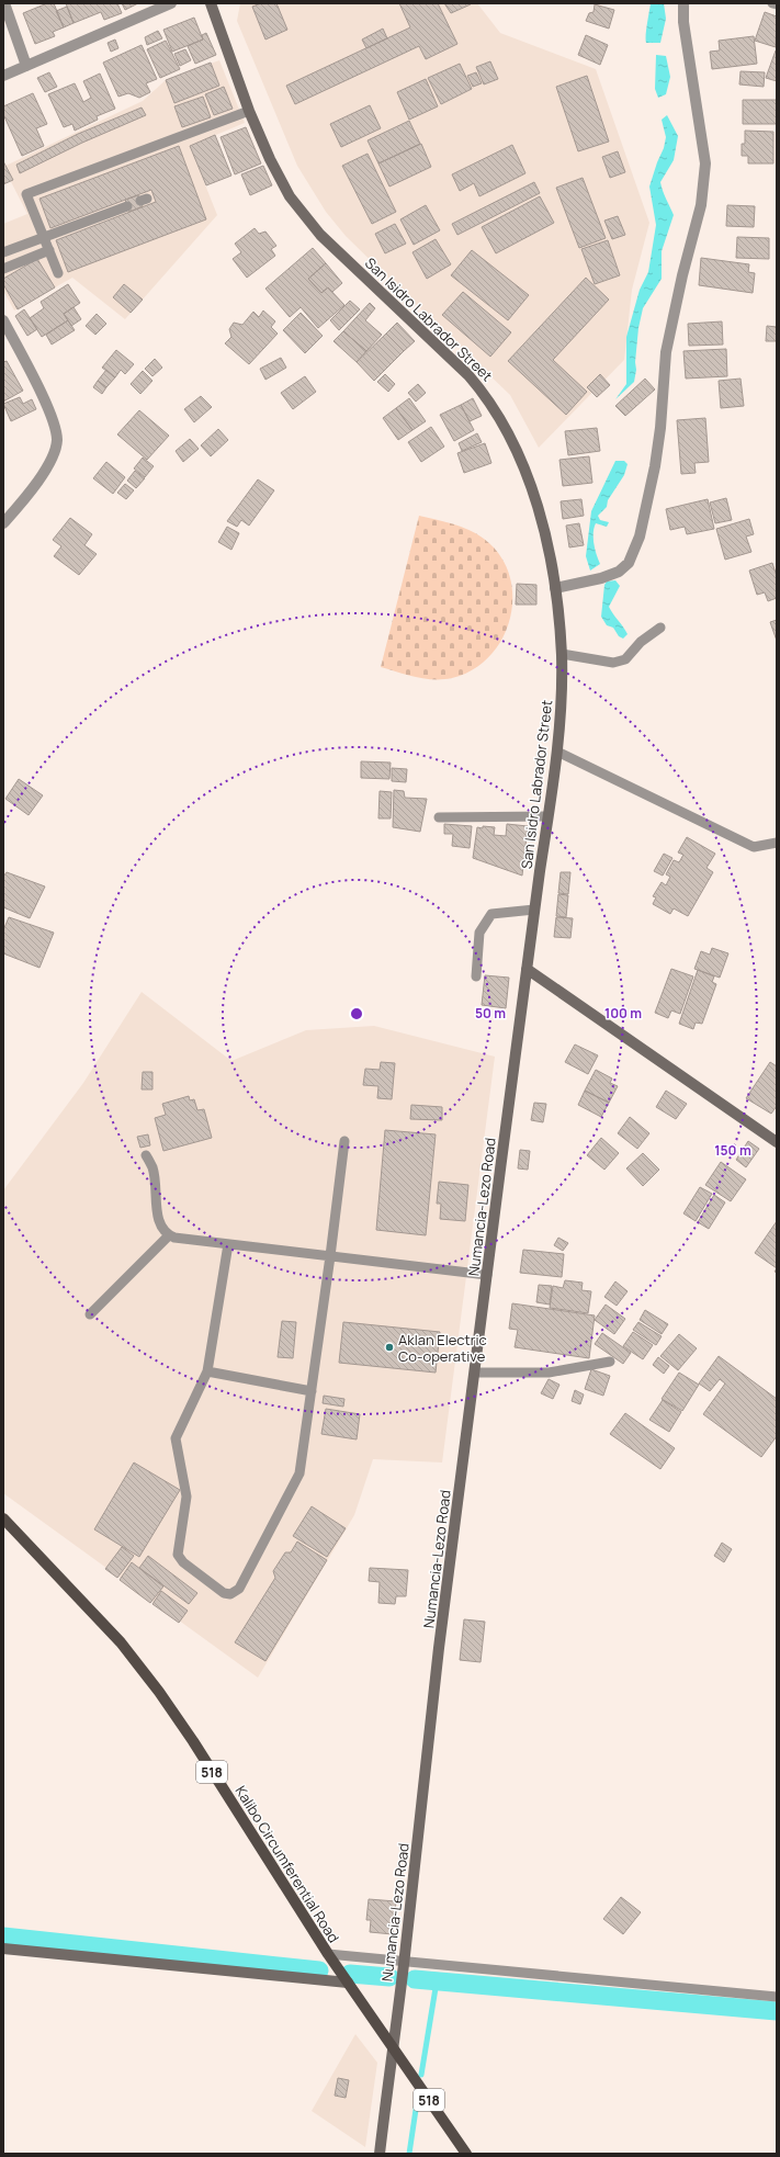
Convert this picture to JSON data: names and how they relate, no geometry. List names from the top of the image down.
{
  "streets": {
    "main road": [
      "San Isidro Labrador Street",
      "Numancia-Lezo Road",
      "518",
      "Kalibo Circumferential Road"
    ]
  },
  "crossings": [
    ["San Isidro Labrador Street", "Numancia-Lezo Road"],
    ["Numancia-Lezo Road", "Kalibo Circumferential Road"]
  ],
  "places": ["Aklan Electric Co-operative"],
  "rings": ["50 m", "100 m", "150 m"]
}
